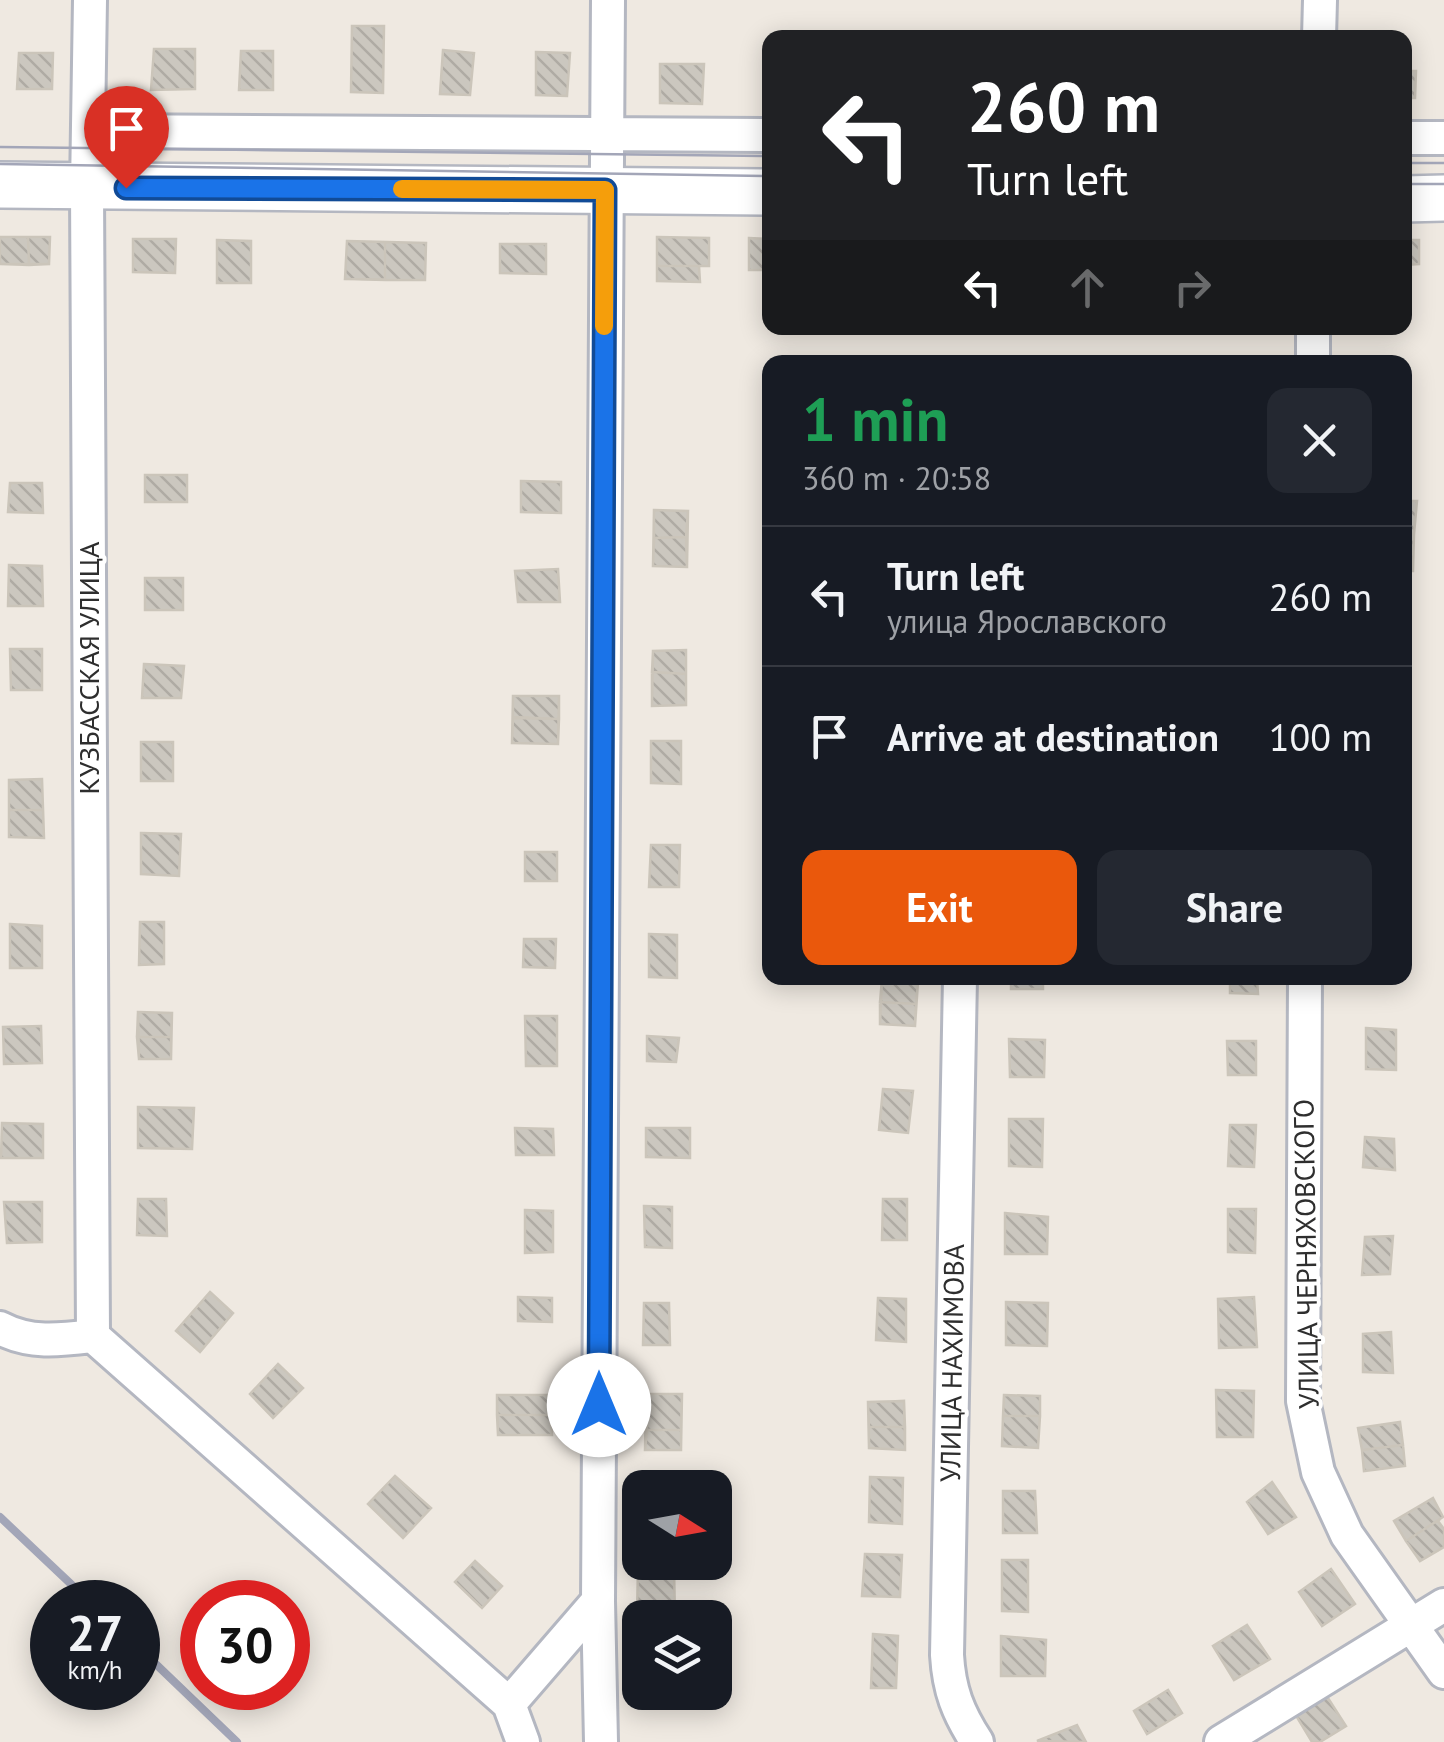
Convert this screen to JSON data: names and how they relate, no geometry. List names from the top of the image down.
{
  "streets": {
    "street": ["КУЗБАССКАЯ УЛИЦА", "УЛИЦА ЧЕРНЯХОВСКОГО", "УЛИЦА НАХИМОВА"]
  },
  "north": "right",
  "page": {
    "turn": ["260 m", "Turn left"],
    "heading": ["1 min", "360 m · 20:58"],
    "list": [
      {
        "name": "Turn left",
        "note": "улица Ярославского",
        "value": "260 m"
      },
      {
        "name": "Arrive at destination",
        "value": "100 m"
      }
    ],
    "buttons": ["Exit", "Share"],
    "speed": "27 km/h",
    "limit": "30"
  }
}
